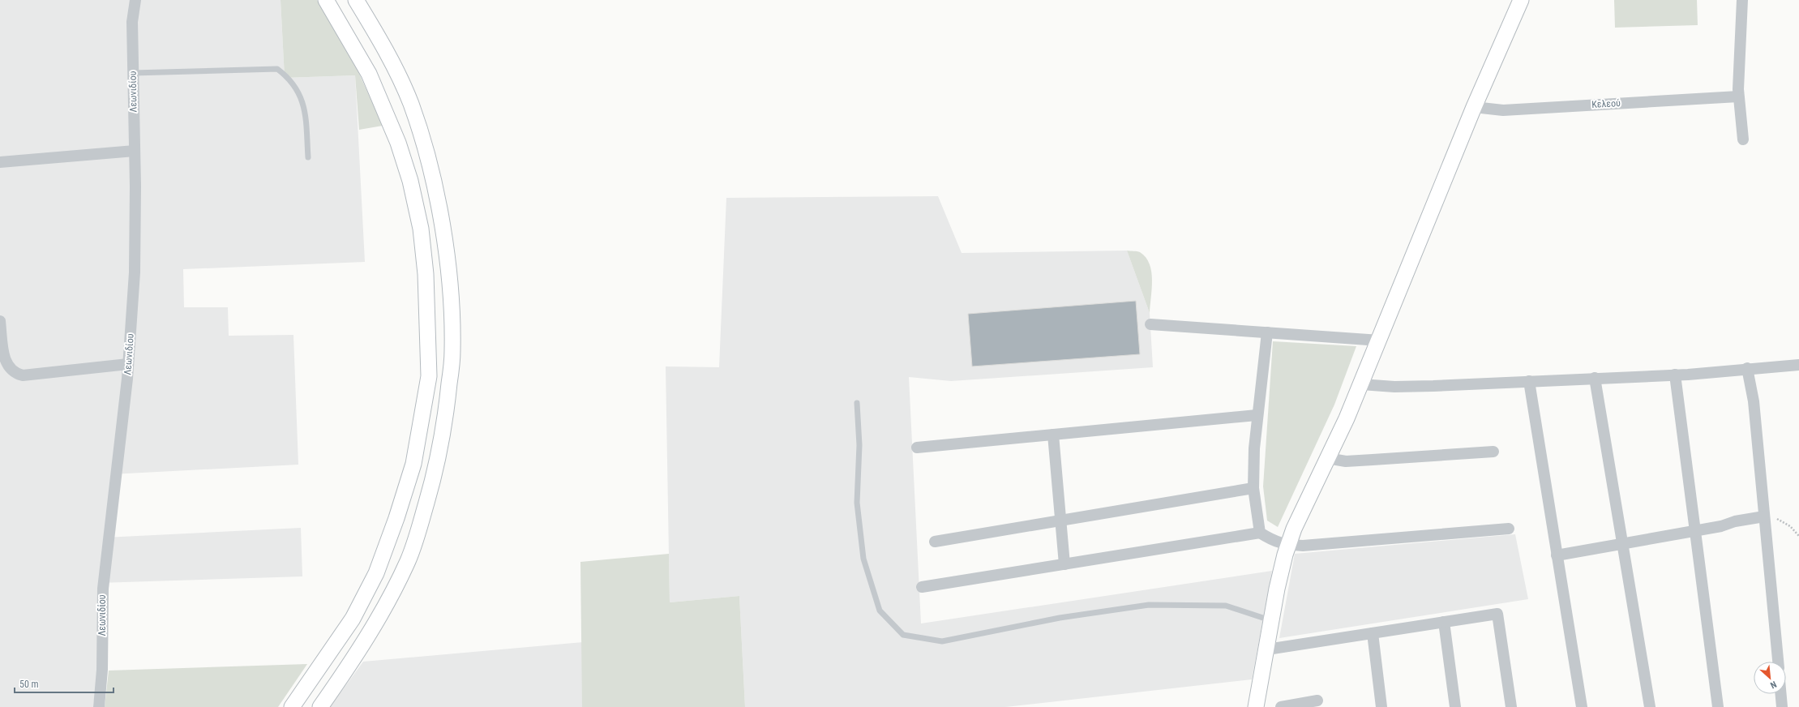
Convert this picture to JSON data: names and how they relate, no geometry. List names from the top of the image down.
{
  "streets": {
    "street": ["Λεωνιδίου", "Κελεού"]
  },
  "scale_bar": "50 m",
  "north": "bottom right"
}
